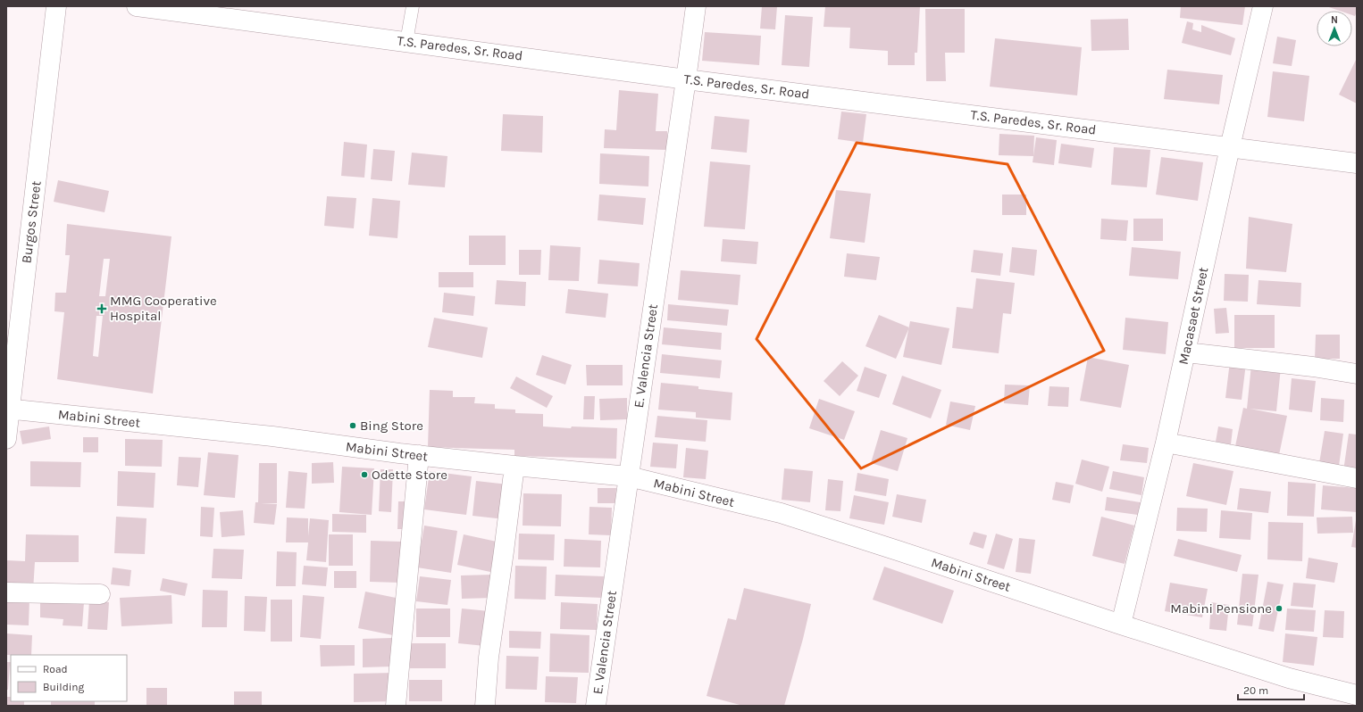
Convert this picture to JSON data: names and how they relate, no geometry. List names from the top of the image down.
{
  "streets": {
    "street": [
      "T.S. Paredes, Sr. Road",
      "Burgos Street",
      "Macasaet Street",
      "E. Valencia Street",
      "Mabini Street"
    ]
  },
  "crossings": [
    ["T.S. Paredes, Sr. Road", "Macasaet Street"],
    ["T.S. Paredes, Sr. Road", "E. Valencia Street"],
    ["Burgos Street", "Mabini Street"],
    ["Macasaet Street", "Mabini Street"],
    ["E. Valencia Street", "Mabini Street"]
  ],
  "places": {
    "health": ["MMG Cooperative Hospital"],
    "other": ["Bing Store", "Odette Store", "Mabini Pensione"]
  },
  "legend": ["Road", "Building"],
  "scale_bar": "20 m",
  "north": "top"
}
